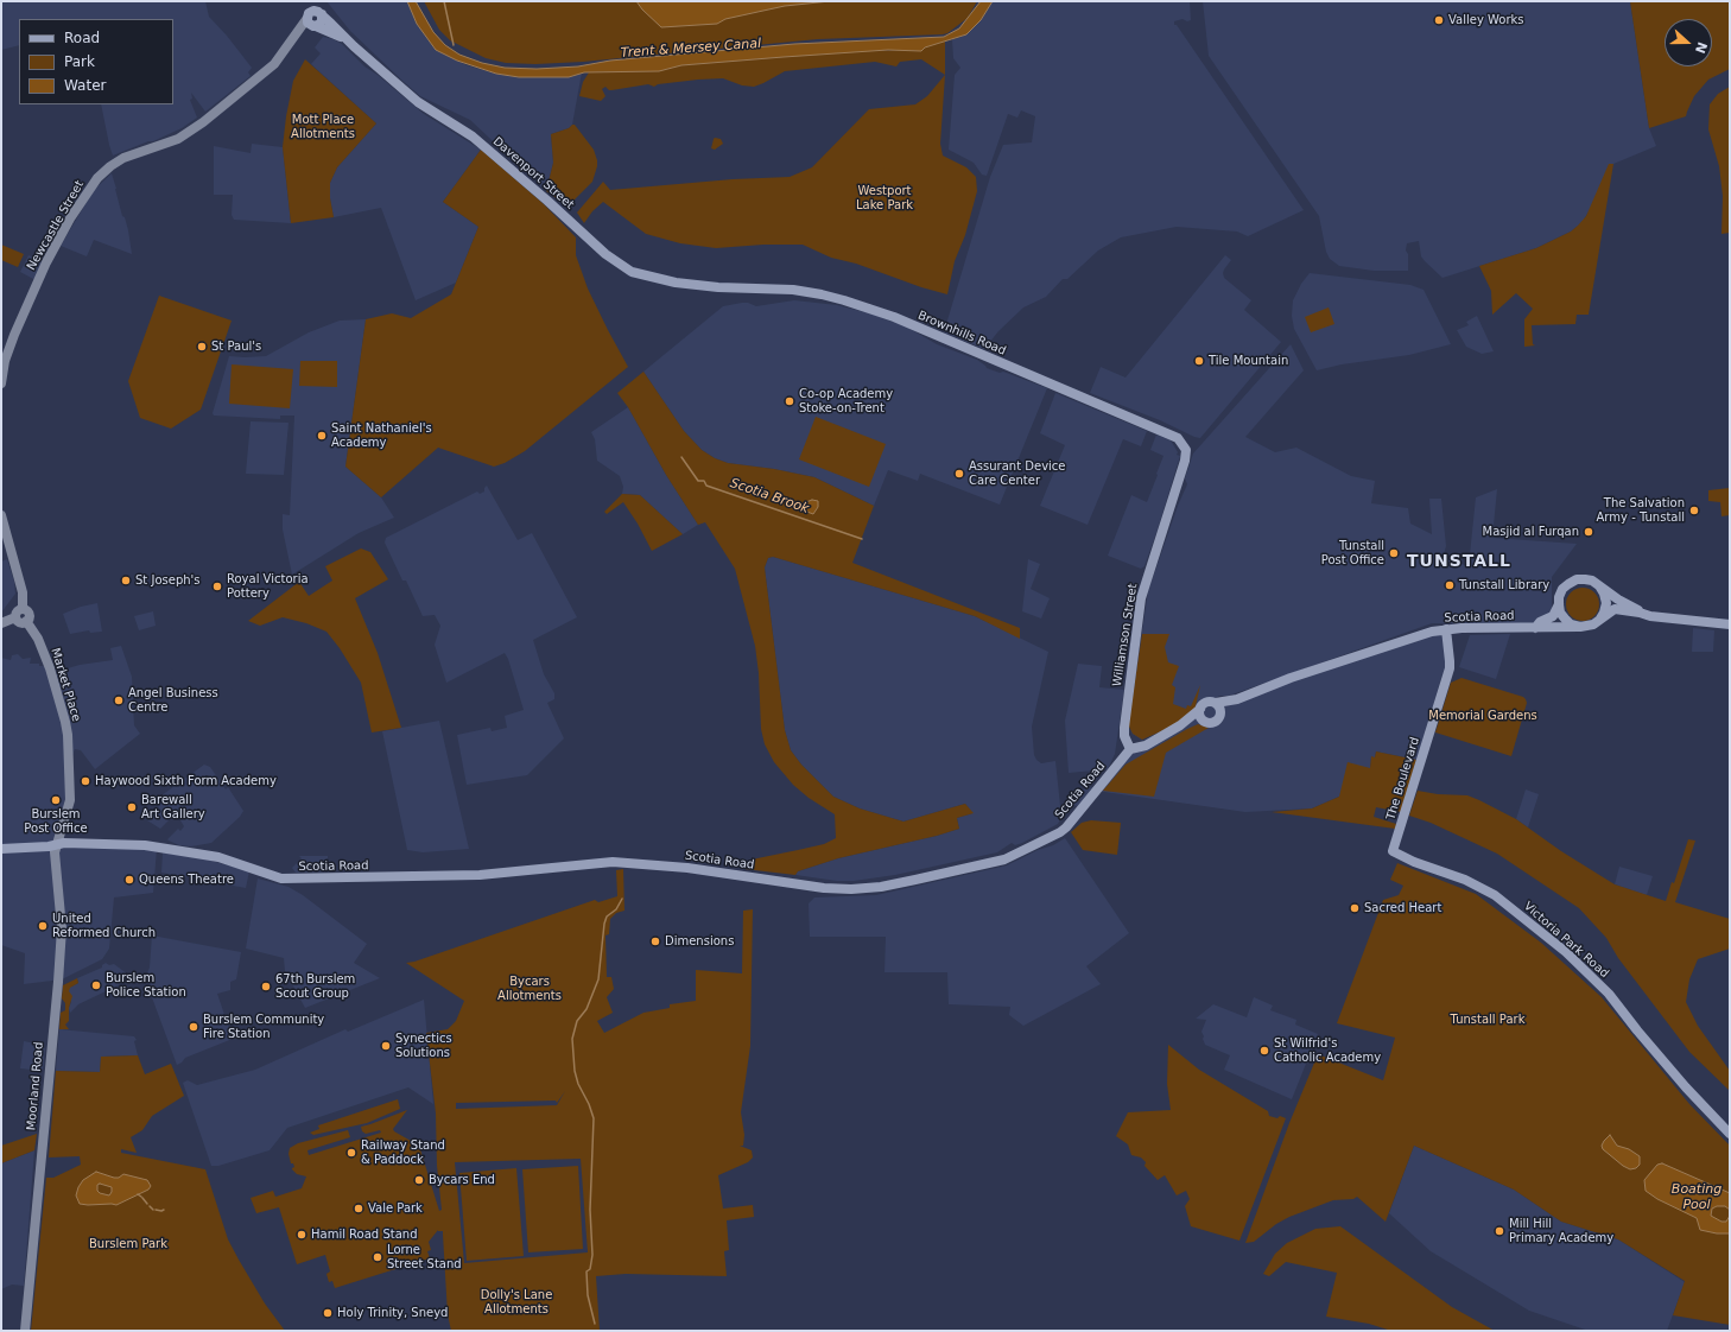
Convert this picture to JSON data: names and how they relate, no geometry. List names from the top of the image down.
{
  "streets": {
    "main road": [
      "Davenport Street",
      "Newcastle Street",
      "Brownhills Road",
      "Scotia Road",
      "Williamson Street",
      "Market Place",
      "The Boulevard",
      "Victoria Park Road",
      "Moorland Road"
    ]
  },
  "crossings": [
    ["Davenport Street", "Newcastle Street"],
    ["Davenport Street", "Brownhills Road"],
    ["Brownhills Road", "Williamson Street"],
    ["Scotia Road", "Williamson Street"],
    ["Scotia Road", "Market Place"],
    ["Scotia Road", "The Boulevard"],
    ["Scotia Road", "Moorland Road"],
    ["Market Place", "Moorland Road"],
    ["The Boulevard", "Victoria Park Road"]
  ],
  "districts": ["TUNSTALL"],
  "water": ["Trent & Mersey Canal", "Scotia Brook", "Boating Pool"],
  "parks": [
    "Mott Place Allotments",
    "Westport Lake Park",
    "Memorial Gardens",
    "Bycars Allotments",
    "Tunstall Park",
    "Burslem Park",
    "Dolly's Lane Allotments"
  ],
  "places": [
    "Valley Works",
    "St Paul's",
    "Tile Mountain",
    "Co-op Academy Stoke-on-Trent",
    "Saint Nathaniel's Academy",
    "Assurant Device Care Center",
    "The Salvation Army - Tunstall",
    "Masjid al Furqan",
    "Tunstall Post Office",
    "St Joseph's",
    "Tunstall Library",
    "Royal Victoria Pottery",
    "Angel Business Centre",
    "Haywood Sixth Form Academy",
    "Burslem Post Office",
    "Barewall Art Gallery",
    "Queens Theatre",
    "Sacred Heart",
    "United Reformed Church",
    "Dimensions",
    "Burslem Police Station",
    "67th Burslem Scout Group",
    "Burslem Community Fire Station",
    "Synectics Solutions",
    "St Wilfrid's Catholic Academy",
    "Railway Stand & Paddock",
    "Bycars End",
    "Vale Park",
    "Mill Hill Primary Academy",
    "Hamil Road Stand",
    "Lorne Street Stand",
    "Holy Trinity, Sneyd"
  ],
  "legend": ["Road", "Park", "Water"],
  "north": "right"
}
